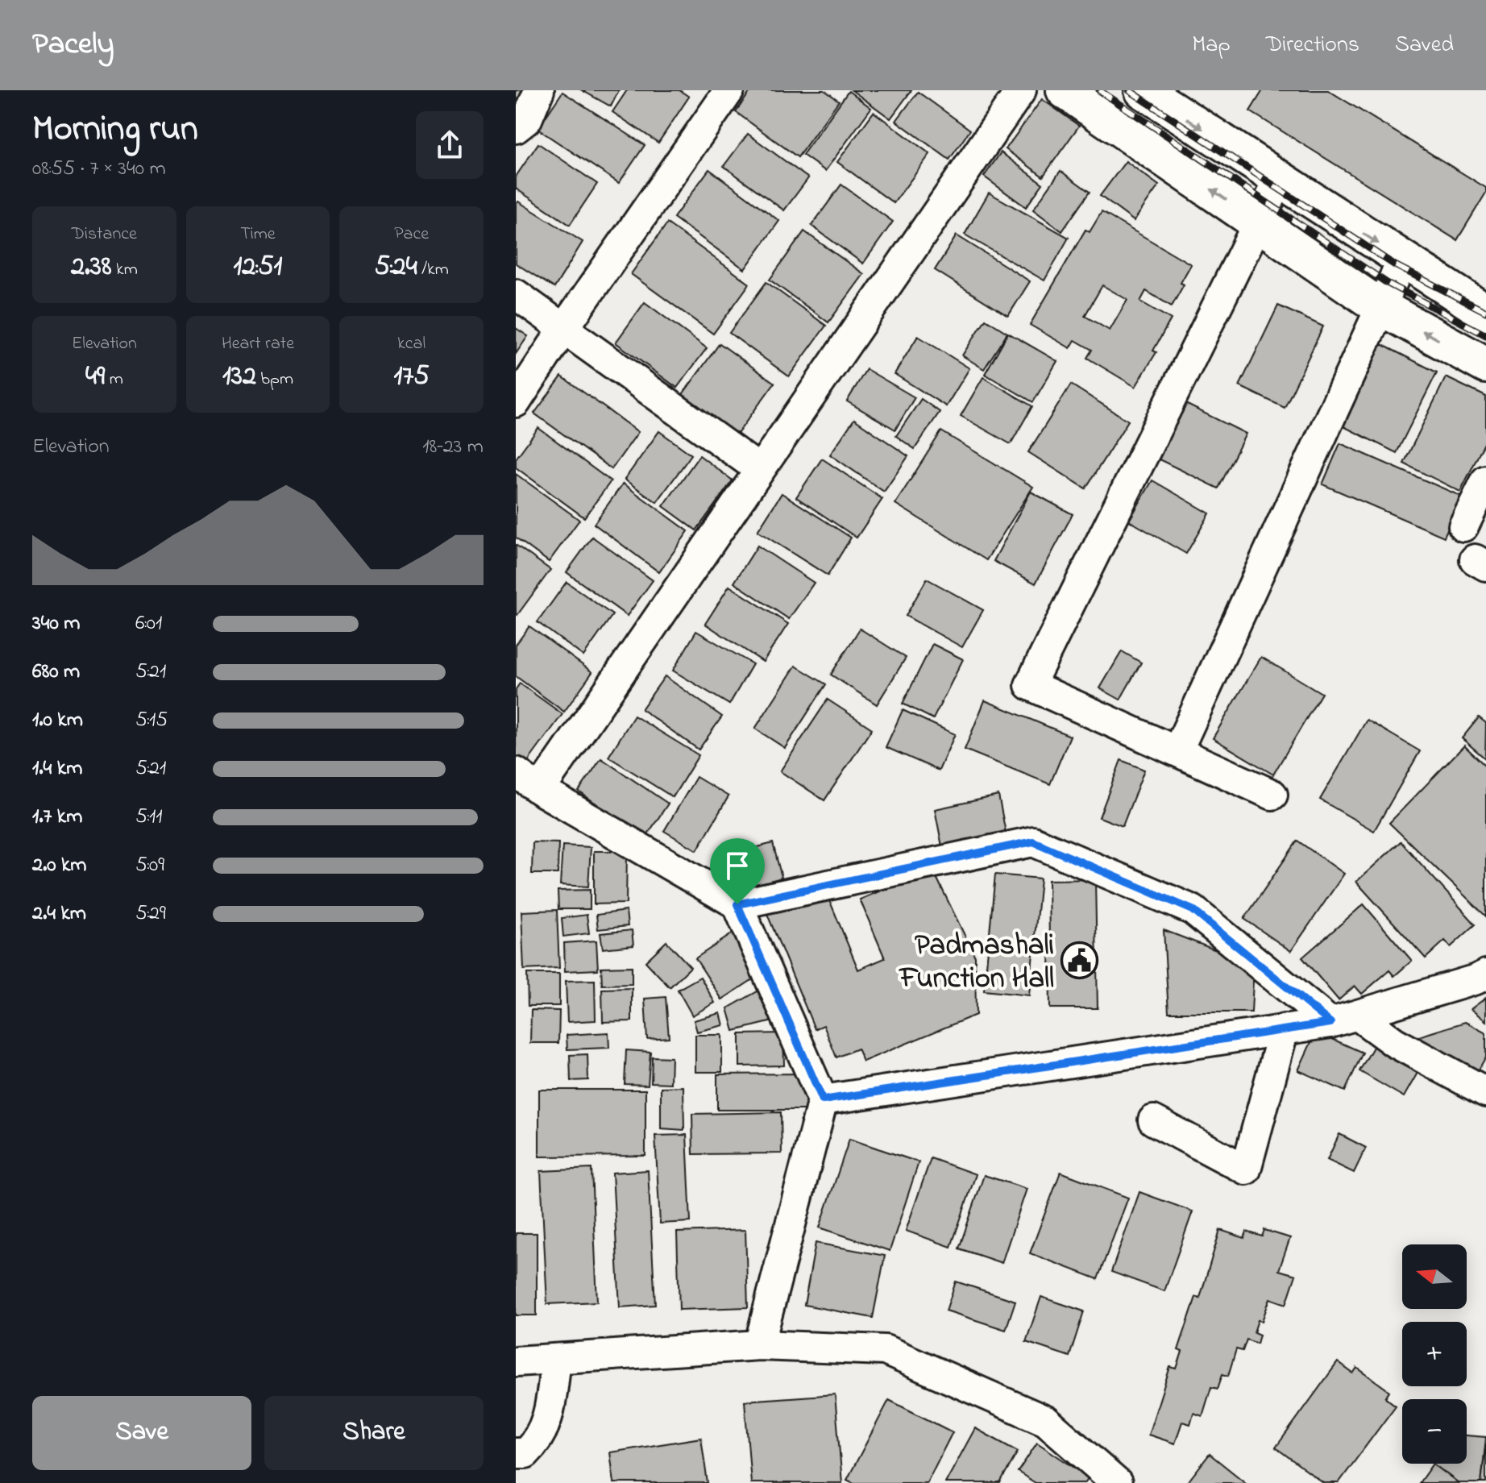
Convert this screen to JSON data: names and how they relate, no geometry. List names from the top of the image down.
{
  "places": {
    "public building": ["Padmashali Function Hall"]
  },
  "north": "left",
  "page": {
    "header": "Pacely",
    "nav": ["Map", "Directions", "Saved"],
    "heading": ["Morning run", "08:55 · 7 × 340 m"],
    "stats": [
      ["Distance", "2.38 km"],
      ["Time", "12:51"],
      ["Pace", "5:24 /km"],
      ["Elevation", "49 m"],
      ["Heart rate", "132 bpm"],
      ["kcal", "175"]
    ],
    "chart": ["Elevation", "18–23 m"],
    "list": [
      {
        "name": "340 m",
        "note": "6:01"
      },
      {
        "name": "680 m",
        "note": "5:21"
      },
      {
        "name": "1.0 km",
        "note": "5:15"
      },
      {
        "name": "1.4 km",
        "note": "5:21"
      },
      {
        "name": "1.7 km",
        "note": "5:11"
      },
      {
        "name": "2.0 km",
        "note": "5:09"
      },
      {
        "name": "2.4 km",
        "note": "5:29"
      }
    ],
    "map_buttons": ["+", "−"],
    "buttons": ["Save", "Share"]
  }
}
